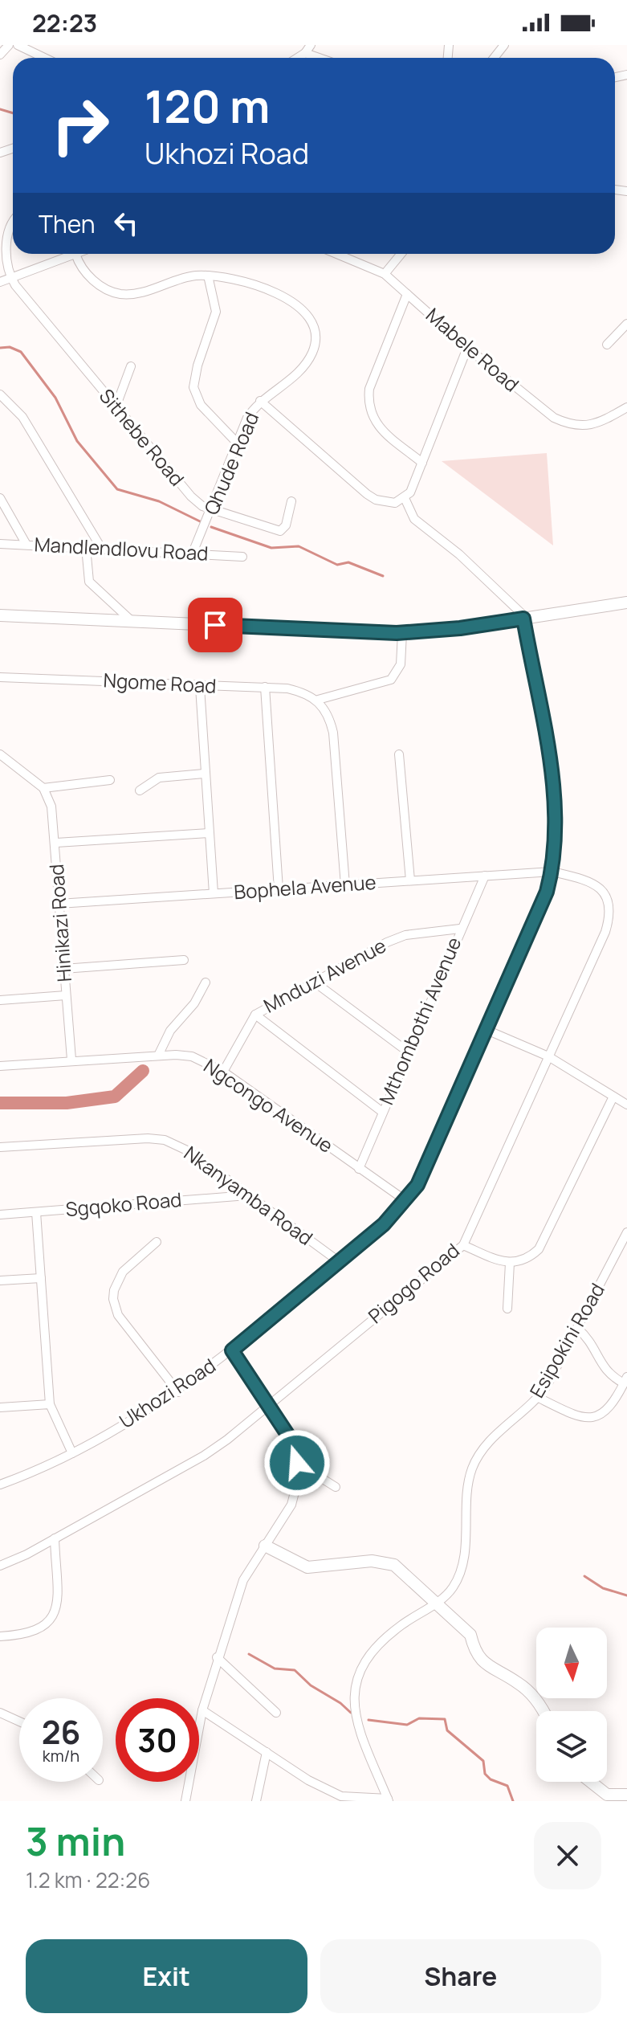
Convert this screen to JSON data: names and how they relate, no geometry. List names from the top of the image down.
{
  "streets": {
    "street": [
      "Mabele Road",
      "Sithebe Road",
      "Qhude Road",
      "Mandlendlovu Road",
      "Ngome Road",
      "Bophela Avenue",
      "Hinikazi Road",
      "Mnduzi Avenue",
      "Mthombothi Avenue",
      "Ngcongo Avenue",
      "Nkanyamba Road",
      "Sgqoko Road",
      "Pigogo Road",
      "Esipokini Road",
      "Ukhozi Road"
    ]
  },
  "crossings": [
    ["Sithebe Road", "Qhude Road"],
    ["Qhude Road", "Mandlendlovu Road"],
    ["Bophela Avenue", "Hinikazi Road"],
    ["Bophela Avenue", "Mthombothi Avenue"],
    ["Bophela Avenue", "Pigogo Road"],
    ["Bophela Avenue", "Ukhozi Road"],
    ["Hinikazi Road", "Ngcongo Avenue"],
    ["Mnduzi Avenue", "Mthombothi Avenue"],
    ["Mnduzi Avenue", "Ngcongo Avenue"],
    ["Mthombothi Avenue", "Ngcongo Avenue"],
    ["Ngcongo Avenue", "Ukhozi Road"],
    ["Nkanyamba Road", "Sgqoko Road"],
    ["Nkanyamba Road", "Ukhozi Road"],
    ["Pigogo Road", "Ukhozi Road"]
  ],
  "north": "bottom",
  "page": {
    "status": "22:23",
    "turn": ["120 m", "Ukhozi Road"],
    "then": "Then",
    "speed": "26 km/h",
    "limit": "30",
    "heading": ["3 min", "1.2 km · 22:26"],
    "buttons": ["Exit", "Share"]
  }
}
